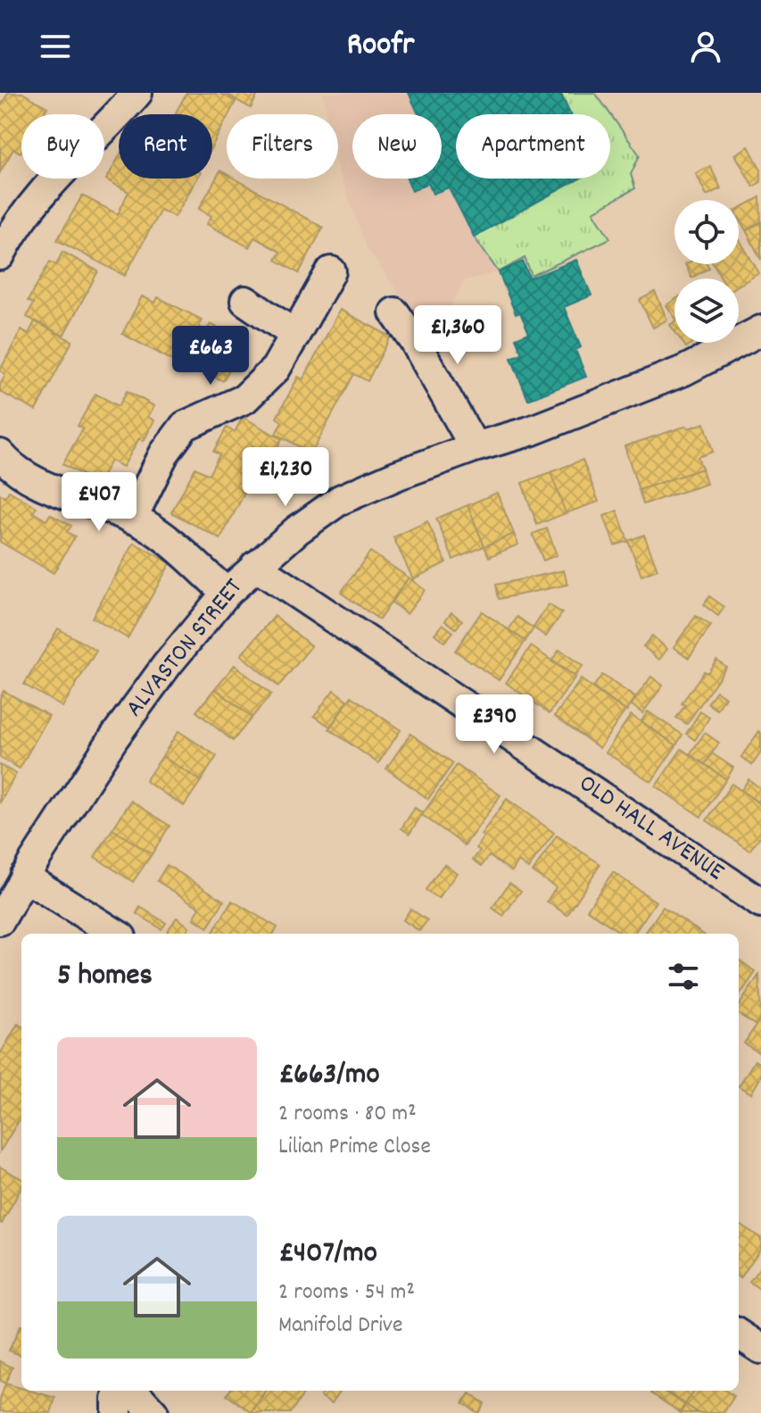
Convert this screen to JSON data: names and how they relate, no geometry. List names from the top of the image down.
{
  "streets": {
    "street": ["ALVASTON STREET", "OLD HALL AVENUE"]
  },
  "crossings": [
    ["ALVASTON STREET", "OLD HALL AVENUE"]
  ],
  "page": {
    "header": "Roofr",
    "chip": [
      "Buy",
      "Rent",
      "Filters",
      "New",
      "Apartment"
    ],
    "price": [
      "£1,360",
      "£663",
      "£1,230",
      "£407",
      "£390"
    ],
    "heading": "5 homes",
    "list": [
      {
        "name": "£663/mo",
        "note": "2 rooms · 80 m² · Lilian Prime Close"
      },
      {
        "name": "£407/mo",
        "note": "2 rooms · 54 m² · Manifold Drive"
      }
    ]
  }
}
